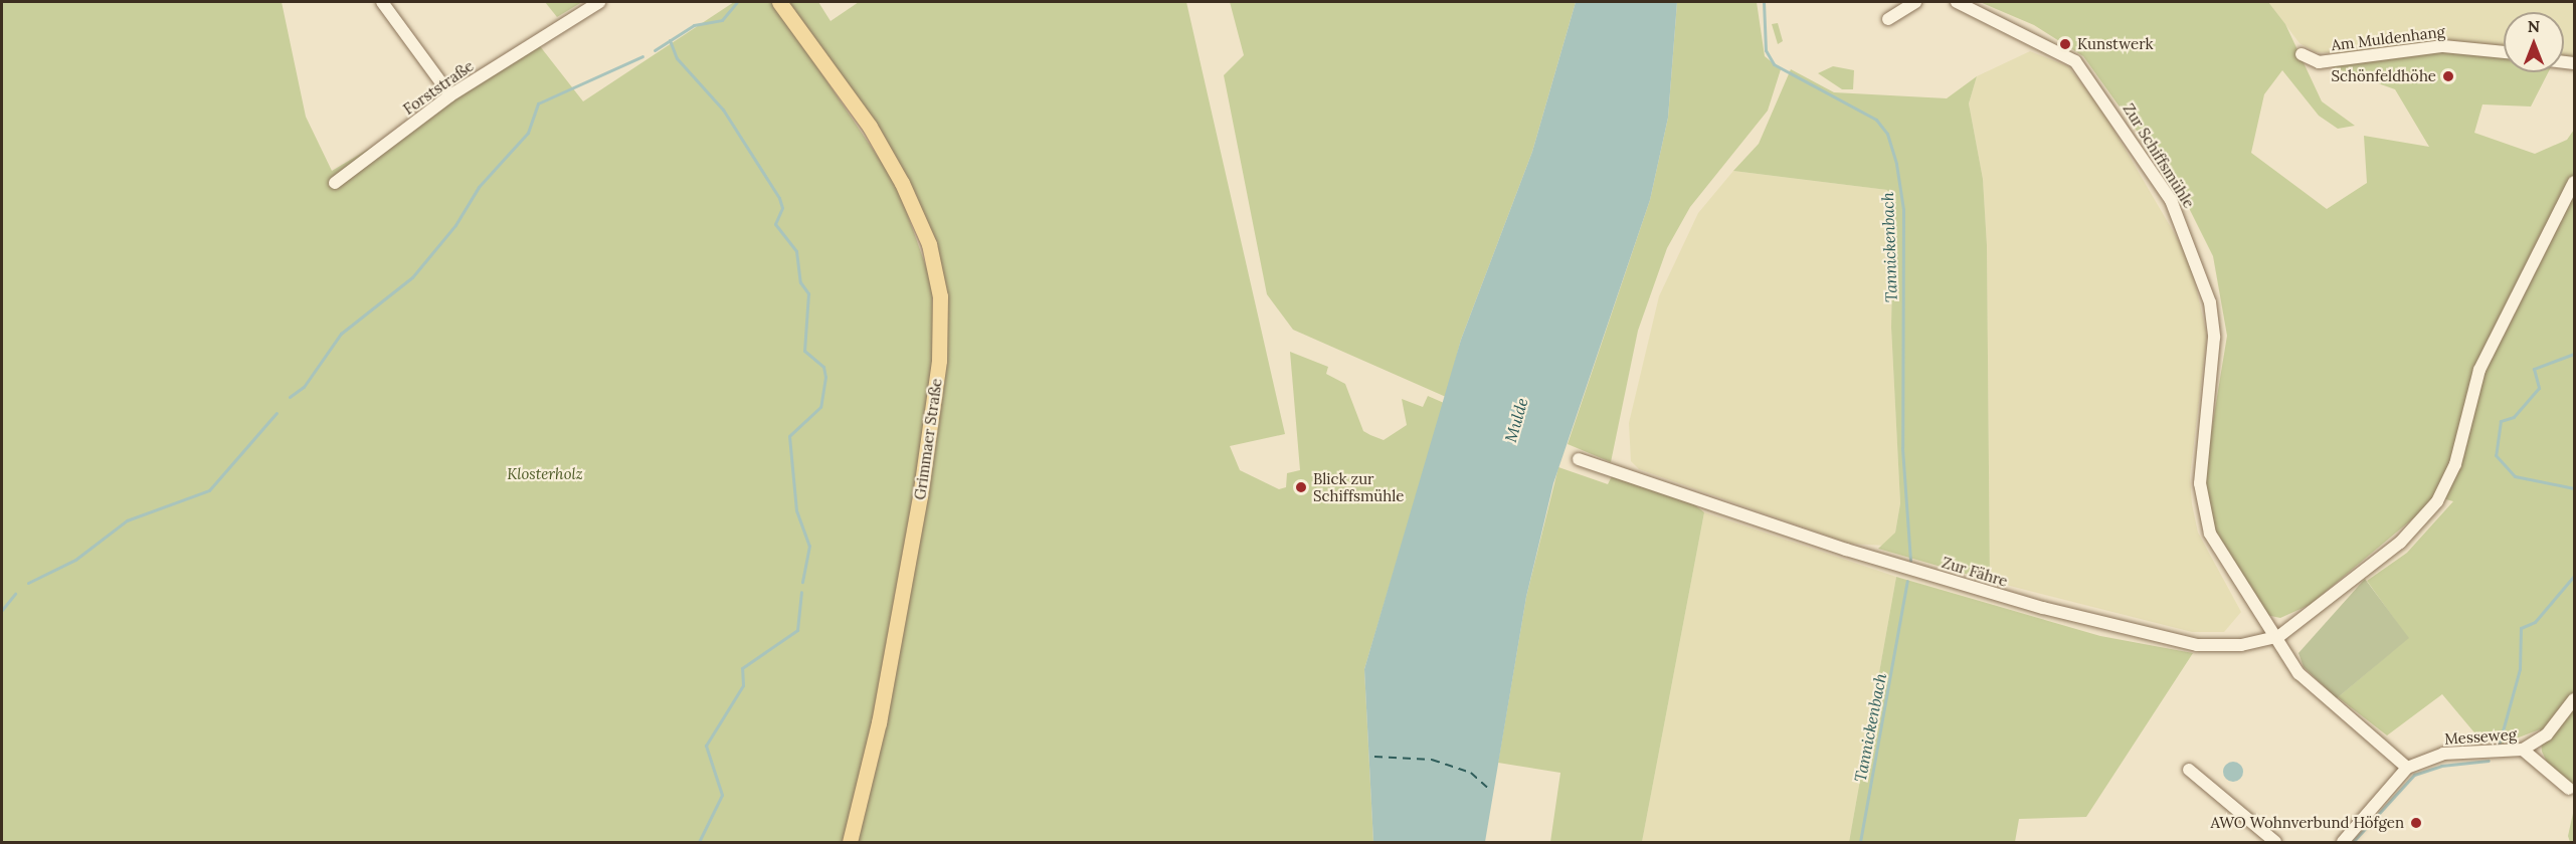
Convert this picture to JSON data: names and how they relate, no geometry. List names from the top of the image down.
{
  "streets": {
    "main road": ["Grimmaer Straße"],
    "street": [
      "Am Muldenhang",
      "Forststraße",
      "Zur Schiffsmühle",
      "Zur Fähre",
      "Messeweg"
    ]
  },
  "crossings": [
    ["Zur Schiffsmühle", "Zur Fähre"],
    ["Zur Schiffsmühle", "Messeweg"]
  ],
  "water": ["Tannickenbach", "Mulde"],
  "parks": ["Klosterholz"],
  "places": [
    "Kunstwerk",
    "Schönfeldhöhe",
    "Blick zur Schiffsmühle",
    "AWO Wohnverbund Höfgen"
  ],
  "north": "top"
}
